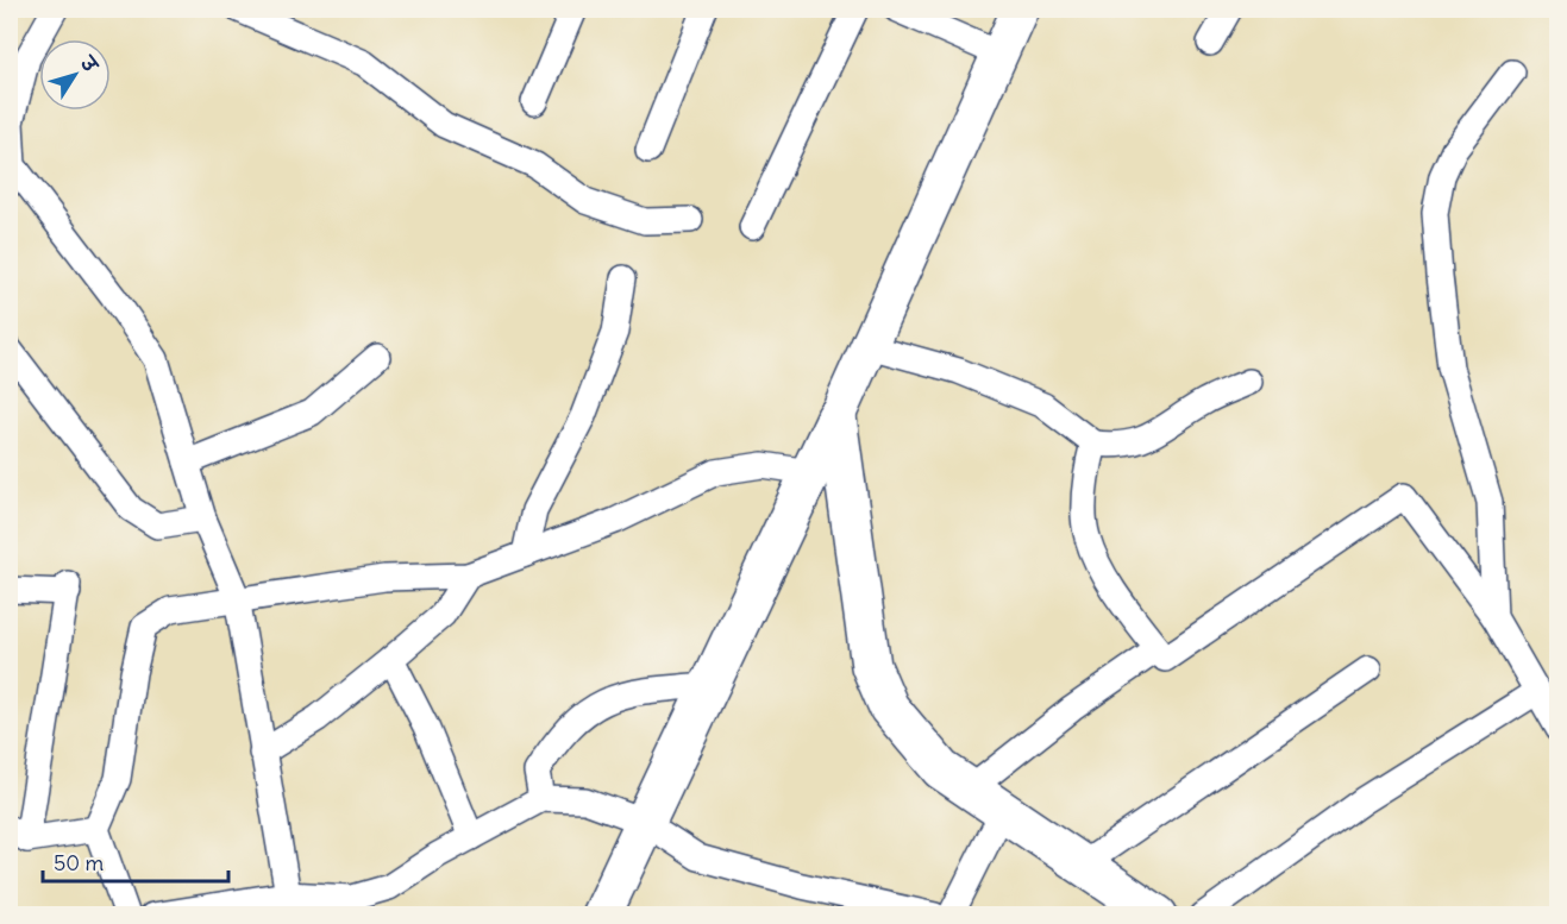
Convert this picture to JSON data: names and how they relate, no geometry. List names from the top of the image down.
{
  "scale_bar": "50 m",
  "north": "top right"
}
